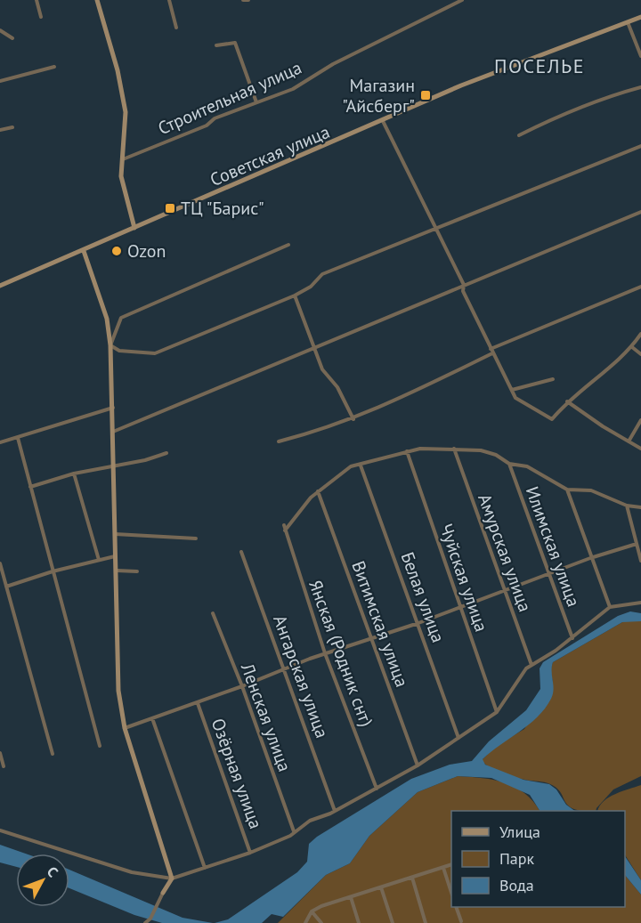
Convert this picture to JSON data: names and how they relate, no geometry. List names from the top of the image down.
{
  "streets": {
    "main road": ["Советская улица"],
    "street": [
      "Строительная улица",
      "Илимская улица",
      "Амурская улица",
      "Чуйская улица",
      "Белая улица",
      "Витимская улица",
      "Янская (Родник снт)",
      "Ангарская улица",
      "Ленская улица",
      "Озёрная улица"
    ]
  },
  "districts": ["ПОСЕЛЬЕ"],
  "places": {
    "transit": ["Магазин \"Айсберг\"", "ТЦ \"Барис\""],
    "other": ["Ozon"]
  },
  "legend": ["Улица", "Парк", "Вода"],
  "north": "top right"
}
